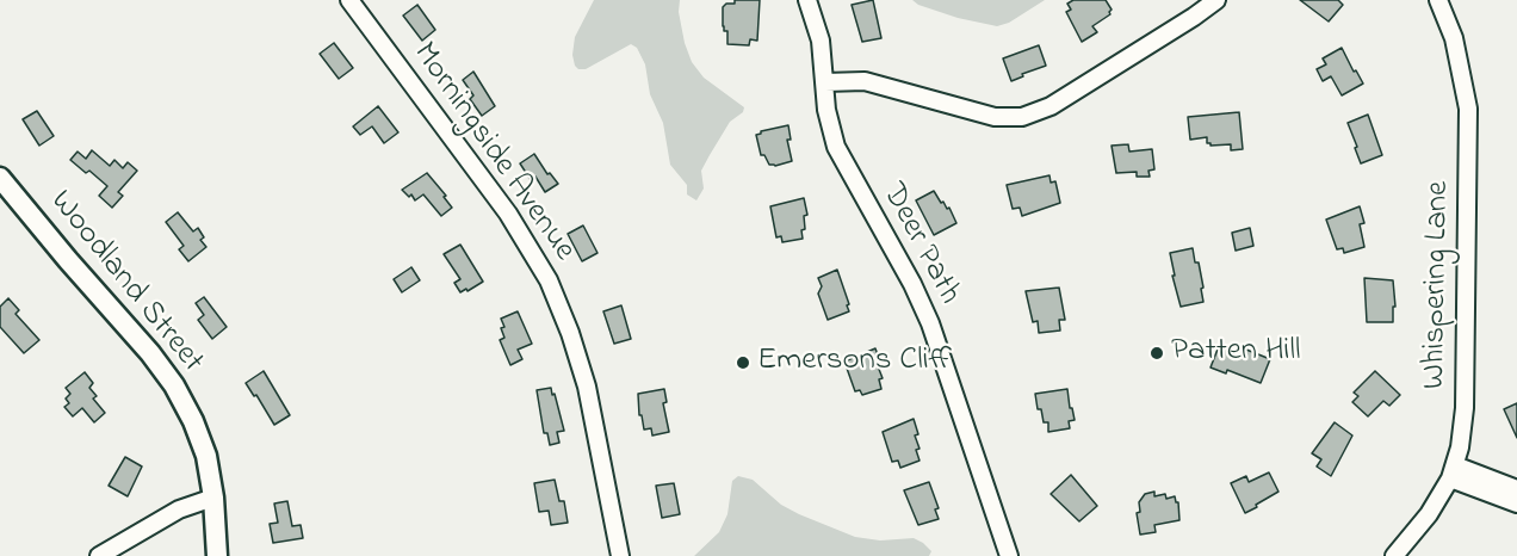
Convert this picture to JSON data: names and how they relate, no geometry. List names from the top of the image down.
{
  "streets": {
    "street": [
      "Morningside Avenue",
      "Deer Path",
      "Woodland Street",
      "Whispering Lane"
    ]
  },
  "places": ["Patten Hill", "Emersons Cliff"]
}
